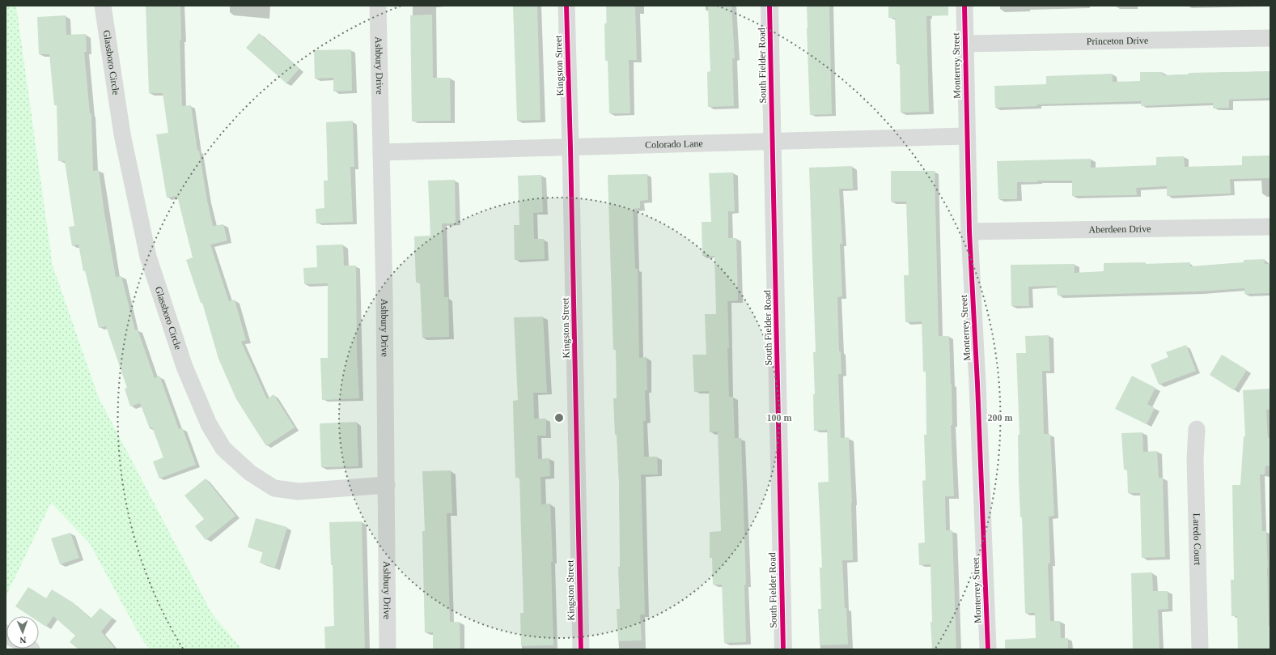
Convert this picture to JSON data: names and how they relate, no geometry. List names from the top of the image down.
{
  "streets": {
    "street": [
      "Princeton Drive",
      "Glassboro Circle",
      "Ashbury Drive",
      "Kingston Street",
      "South Fielder Road",
      "Monterrey Street",
      "Colorado Lane",
      "Aberdeen Drive",
      "Laredo Court"
    ]
  },
  "crossings": [
    ["Princeton Drive", "Monterrey Street"],
    ["Glassboro Circle", "Ashbury Drive"],
    ["Ashbury Drive", "Colorado Lane"],
    ["Kingston Street", "Colorado Lane"],
    ["South Fielder Road", "Colorado Lane"],
    ["Monterrey Street", "Colorado Lane"],
    ["Monterrey Street", "Aberdeen Drive"]
  ],
  "north": "bottom",
  "rings": ["100 m", "200 m"]
}
